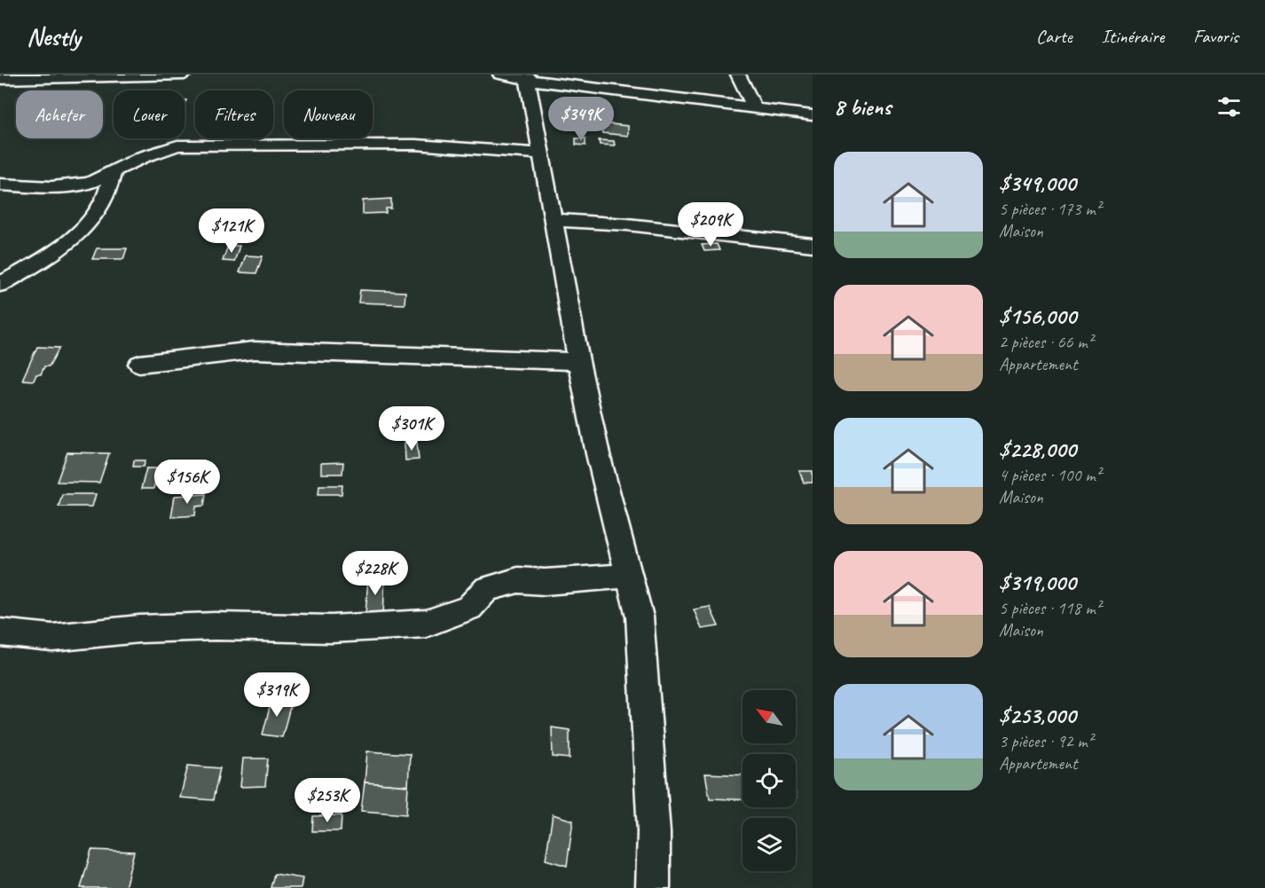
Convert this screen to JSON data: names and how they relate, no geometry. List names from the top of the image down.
{
  "north": "top left",
  "page": {
    "header": "Nestly",
    "nav": ["Carte", "Itinéraire", "Favoris"],
    "heading": "8 biens",
    "chip": [
      "Acheter",
      "Louer",
      "Filtres",
      "Nouveau"
    ],
    "price": [
      "$349K",
      "$209K",
      "$121K",
      "$301K",
      "$156K",
      "$228K",
      "$319K",
      "$253K"
    ],
    "list": [
      {
        "name": "$349,000",
        "note": "5 pièces · 173 m² · Maison"
      },
      {
        "name": "$156,000",
        "note": "2 pièces · 66 m² · Appartement"
      },
      {
        "name": "$228,000",
        "note": "4 pièces · 100 m² · Maison"
      },
      {
        "name": "$319,000",
        "note": "5 pièces · 118 m² · Maison"
      },
      {
        "name": "$253,000",
        "note": "3 pièces · 92 m² · Appartement"
      }
    ]
  }
}
